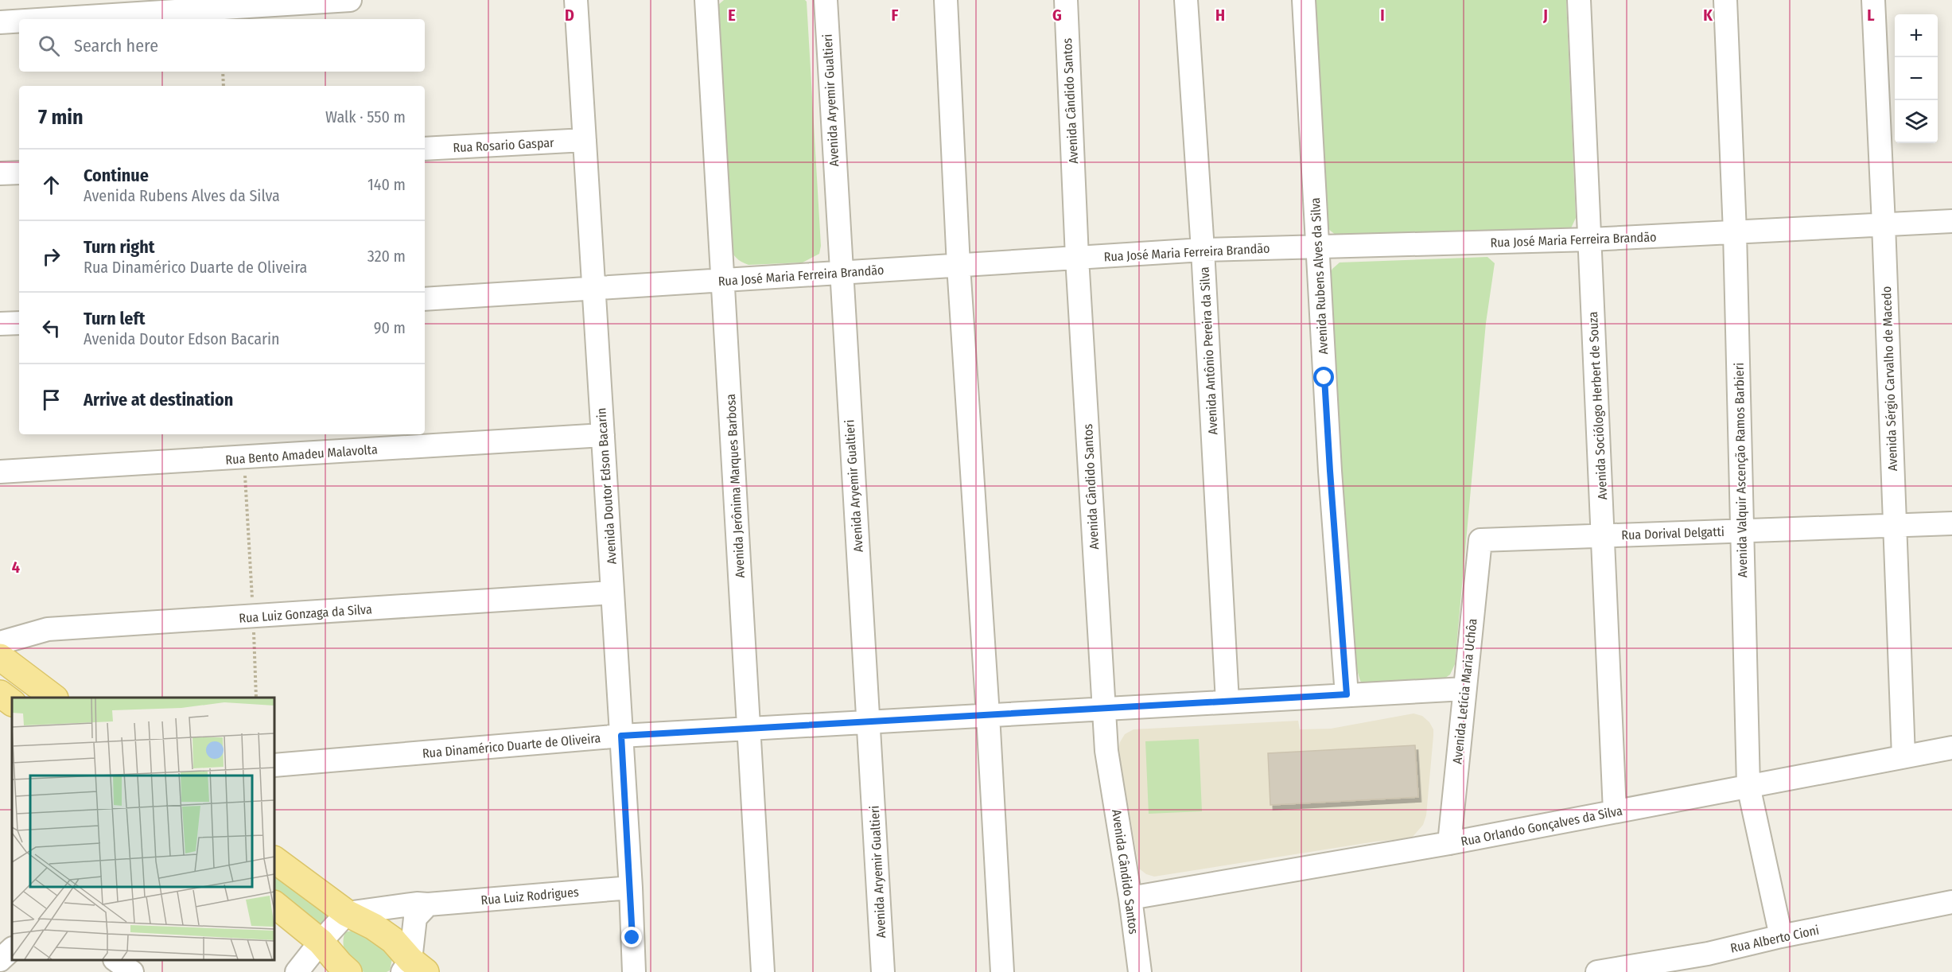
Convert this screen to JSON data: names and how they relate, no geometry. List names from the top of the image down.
{
  "streets": {
    "street": [
      "Avenida Aryemir Gualtieri",
      "Avenida Cândido Santos",
      "Rua Rosario Gaspar",
      "Rua José Maria Ferreira Brandão",
      "Avenida Rubens Alves da Silva",
      "Avenida Antônio Pereira da Silva",
      "Avenida Sérgio Carvalho de Macedo",
      "Avenida Sociólogo Herbert de Souza",
      "Rua Bento Amadeu Malavolta",
      "Avenida Valquir Ascenção Ramos Barbieri",
      "Avenida Doutor Edson Bacarin",
      "Avenida Jerônima Marques Barbosa",
      "Rua Dorival Delgatti",
      "Rua Luiz Gonzaga da Silva",
      "Avenida Letícia Maria Uchôa",
      "Rua Dinamérico Duarte de Oliveira",
      "Rua Orlando Gonçalves da Silva",
      "Rua Luiz Rodrigues",
      "Rua Alberto Cioni"
    ]
  },
  "crossings": [
    ["Avenida Aryemir Gualtieri", "Rua José Maria Ferreira Brandão"],
    ["Avenida Aryemir Gualtieri", "Rua Dinamérico Duarte de Oliveira"],
    ["Avenida Cândido Santos", "Rua José Maria Ferreira Brandão"],
    ["Avenida Cândido Santos", "Rua Dinamérico Duarte de Oliveira"],
    ["Avenida Cândido Santos", "Rua Orlando Gonçalves da Silva"],
    ["Rua Rosario Gaspar", "Avenida Doutor Edson Bacarin"],
    ["Rua José Maria Ferreira Brandão", "Avenida Rubens Alves da Silva"],
    ["Rua José Maria Ferreira Brandão", "Avenida Antônio Pereira da Silva"],
    ["Rua José Maria Ferreira Brandão", "Avenida Sérgio Carvalho de Macedo"],
    ["Rua José Maria Ferreira Brandão", "Avenida Sociólogo Herbert de Souza"],
    ["Rua José Maria Ferreira Brandão", "Avenida Valquir Ascenção Ramos Barbieri"],
    ["Rua José Maria Ferreira Brandão", "Avenida Doutor Edson Bacarin"],
    ["Rua José Maria Ferreira Brandão", "Avenida Jerônima Marques Barbosa"],
    ["Avenida Rubens Alves da Silva", "Rua Dinamérico Duarte de Oliveira"],
    ["Avenida Antônio Pereira da Silva", "Rua Dinamérico Duarte de Oliveira"],
    ["Avenida Sérgio Carvalho de Macedo", "Rua Dorival Delgatti"],
    ["Avenida Sérgio Carvalho de Macedo", "Rua Orlando Gonçalves da Silva"],
    ["Avenida Sociólogo Herbert de Souza", "Rua Dorival Delgatti"],
    ["Avenida Sociólogo Herbert de Souza", "Rua Orlando Gonçalves da Silva"],
    ["Rua Bento Amadeu Malavolta", "Avenida Doutor Edson Bacarin"],
    ["Avenida Valquir Ascenção Ramos Barbieri", "Rua Dorival Delgatti"],
    ["Avenida Valquir Ascenção Ramos Barbieri", "Rua Orlando Gonçalves da Silva"],
    ["Avenida Valquir Ascenção Ramos Barbieri", "Rua Alberto Cioni"],
    ["Avenida Doutor Edson Bacarin", "Rua Luiz Gonzaga da Silva"],
    ["Avenida Doutor Edson Bacarin", "Rua Dinamérico Duarte de Oliveira"],
    ["Avenida Doutor Edson Bacarin", "Rua Luiz Rodrigues"],
    ["Avenida Jerônima Marques Barbosa", "Rua Dinamérico Duarte de Oliveira"],
    ["Rua Dorival Delgatti", "Avenida Letícia Maria Uchôa"],
    ["Avenida Letícia Maria Uchôa", "Rua Dinamérico Duarte de Oliveira"],
    ["Avenida Letícia Maria Uchôa", "Rua Orlando Gonçalves da Silva"]
  ],
  "page": {
    "map_buttons": ["+", "−"],
    "search": "Search here",
    "heading": ["7 min", "Walk · 550 m"],
    "list": [
      ["Continue", "Avenida Rubens Alves da Silva", "140 m"],
      ["Turn right", "Rua Dinamérico Duarte de Oliveira", "320 m"],
      ["Turn left", "Avenida Doutor Edson Bacarin", "90 m"],
      "Arrive at destination"
    ]
  },
  "grid": {
    "columns": [
      "D",
      "E",
      "F",
      "G",
      "H",
      "I",
      "J",
      "K",
      "L"
    ],
    "rows": ["4"]
  }
}
